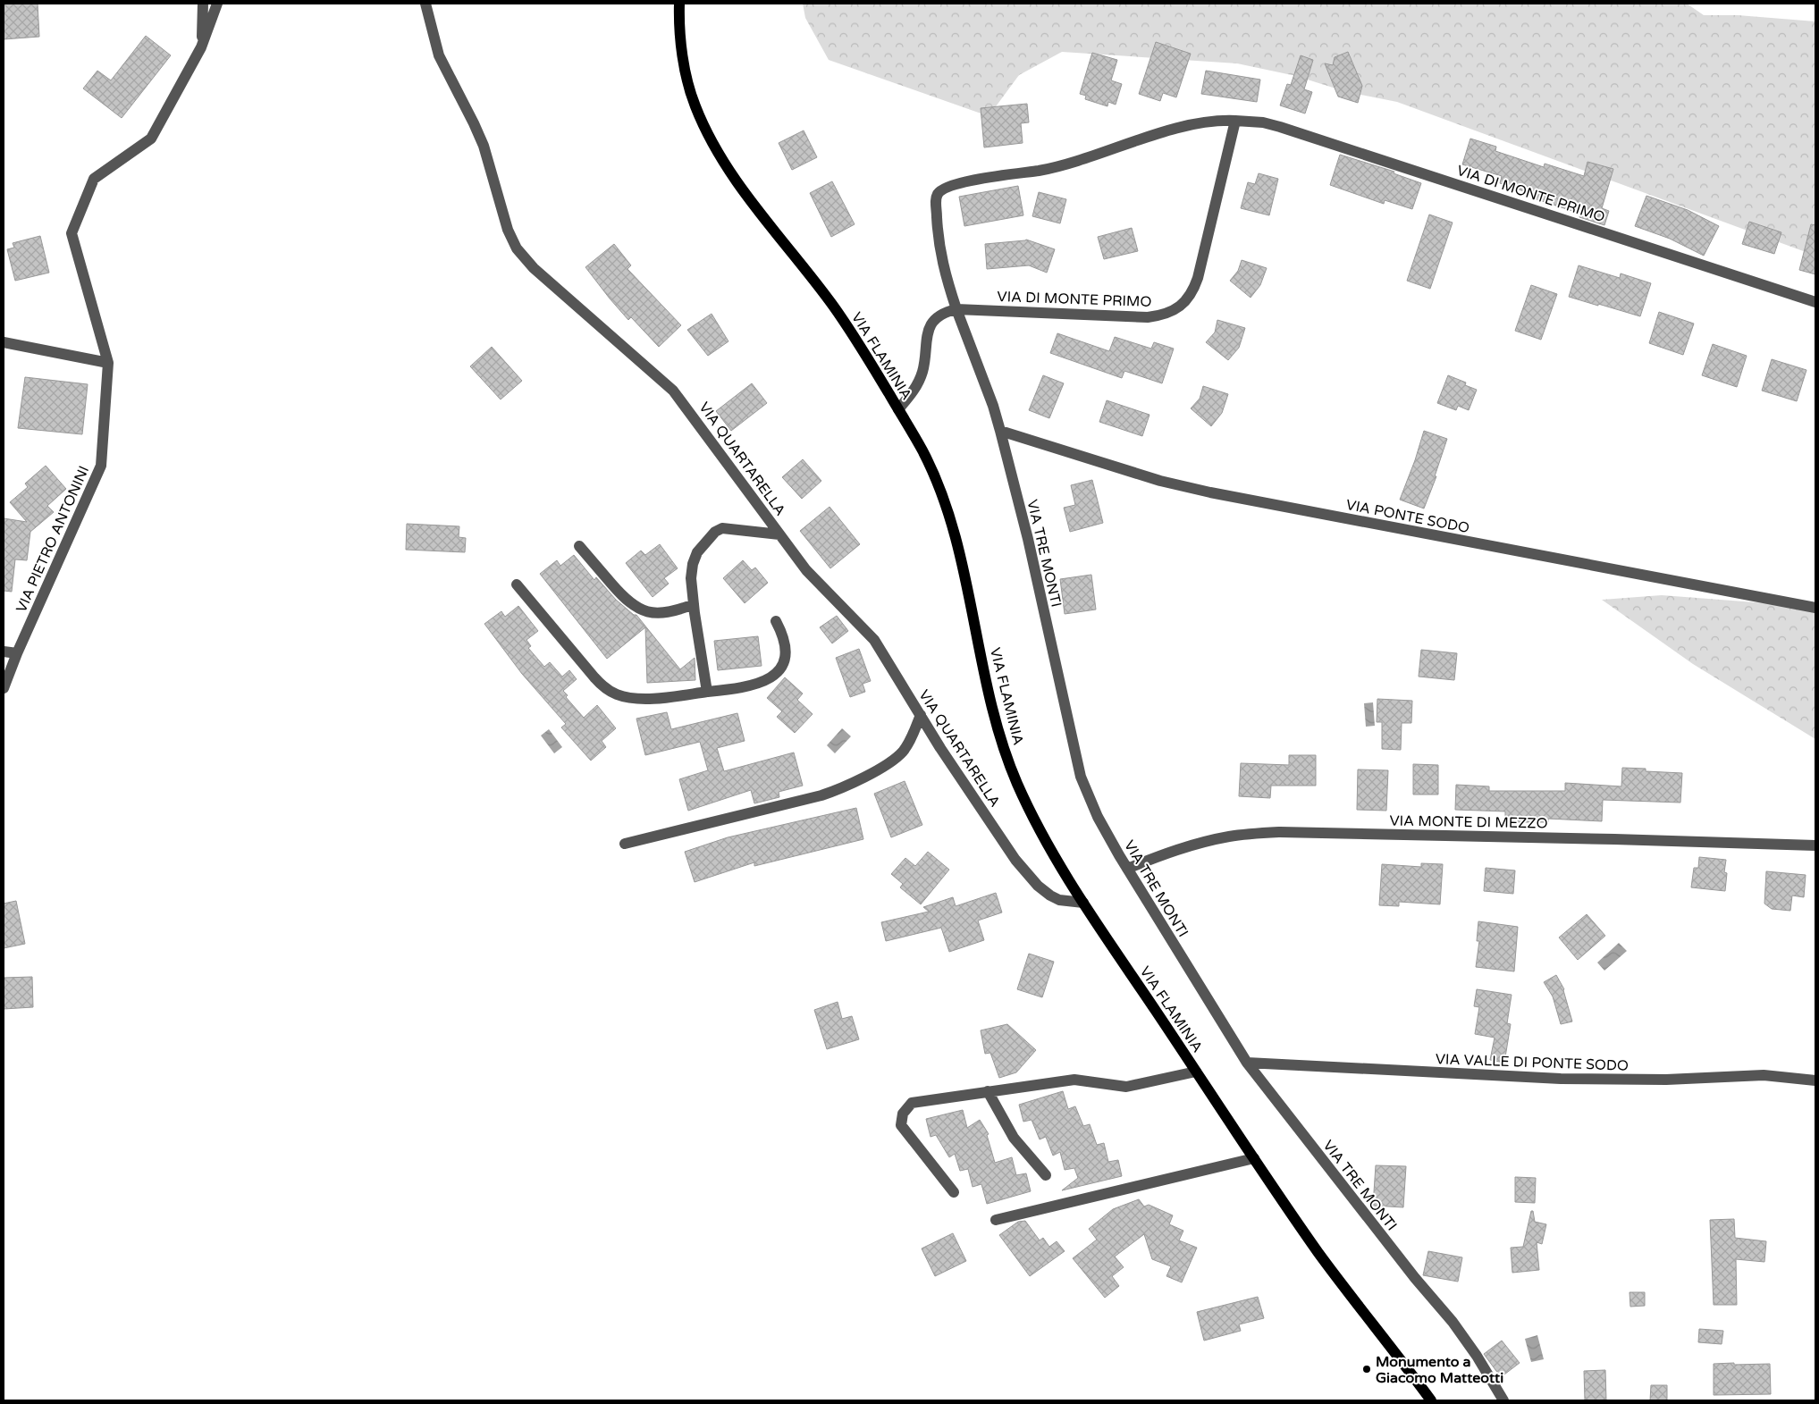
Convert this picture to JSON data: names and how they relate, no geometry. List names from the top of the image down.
{
  "streets": {
    "main road": ["VIA FLAMINIA"],
    "street": [
      "VIA DI MONTE PRIMO",
      "VIA QUARTARELLA",
      "VIA PONTE SODO",
      "VIA PIETRO ANTONINI",
      "VIA TRE MONTI",
      "VIA MONTE DI MEZZO",
      "VIA VALLE DI PONTE SODO"
    ]
  },
  "crossings": [
    ["VIA DI MONTE PRIMO", "VIA TRE MONTI"],
    ["VIA FLAMINIA", "VIA QUARTARELLA"],
    ["VIA PONTE SODO", "VIA TRE MONTI"],
    ["VIA TRE MONTI", "VIA MONTE DI MEZZO"],
    ["VIA TRE MONTI", "VIA VALLE DI PONTE SODO"]
  ],
  "places": ["Monumento a Giacomo Matteotti"]
}
